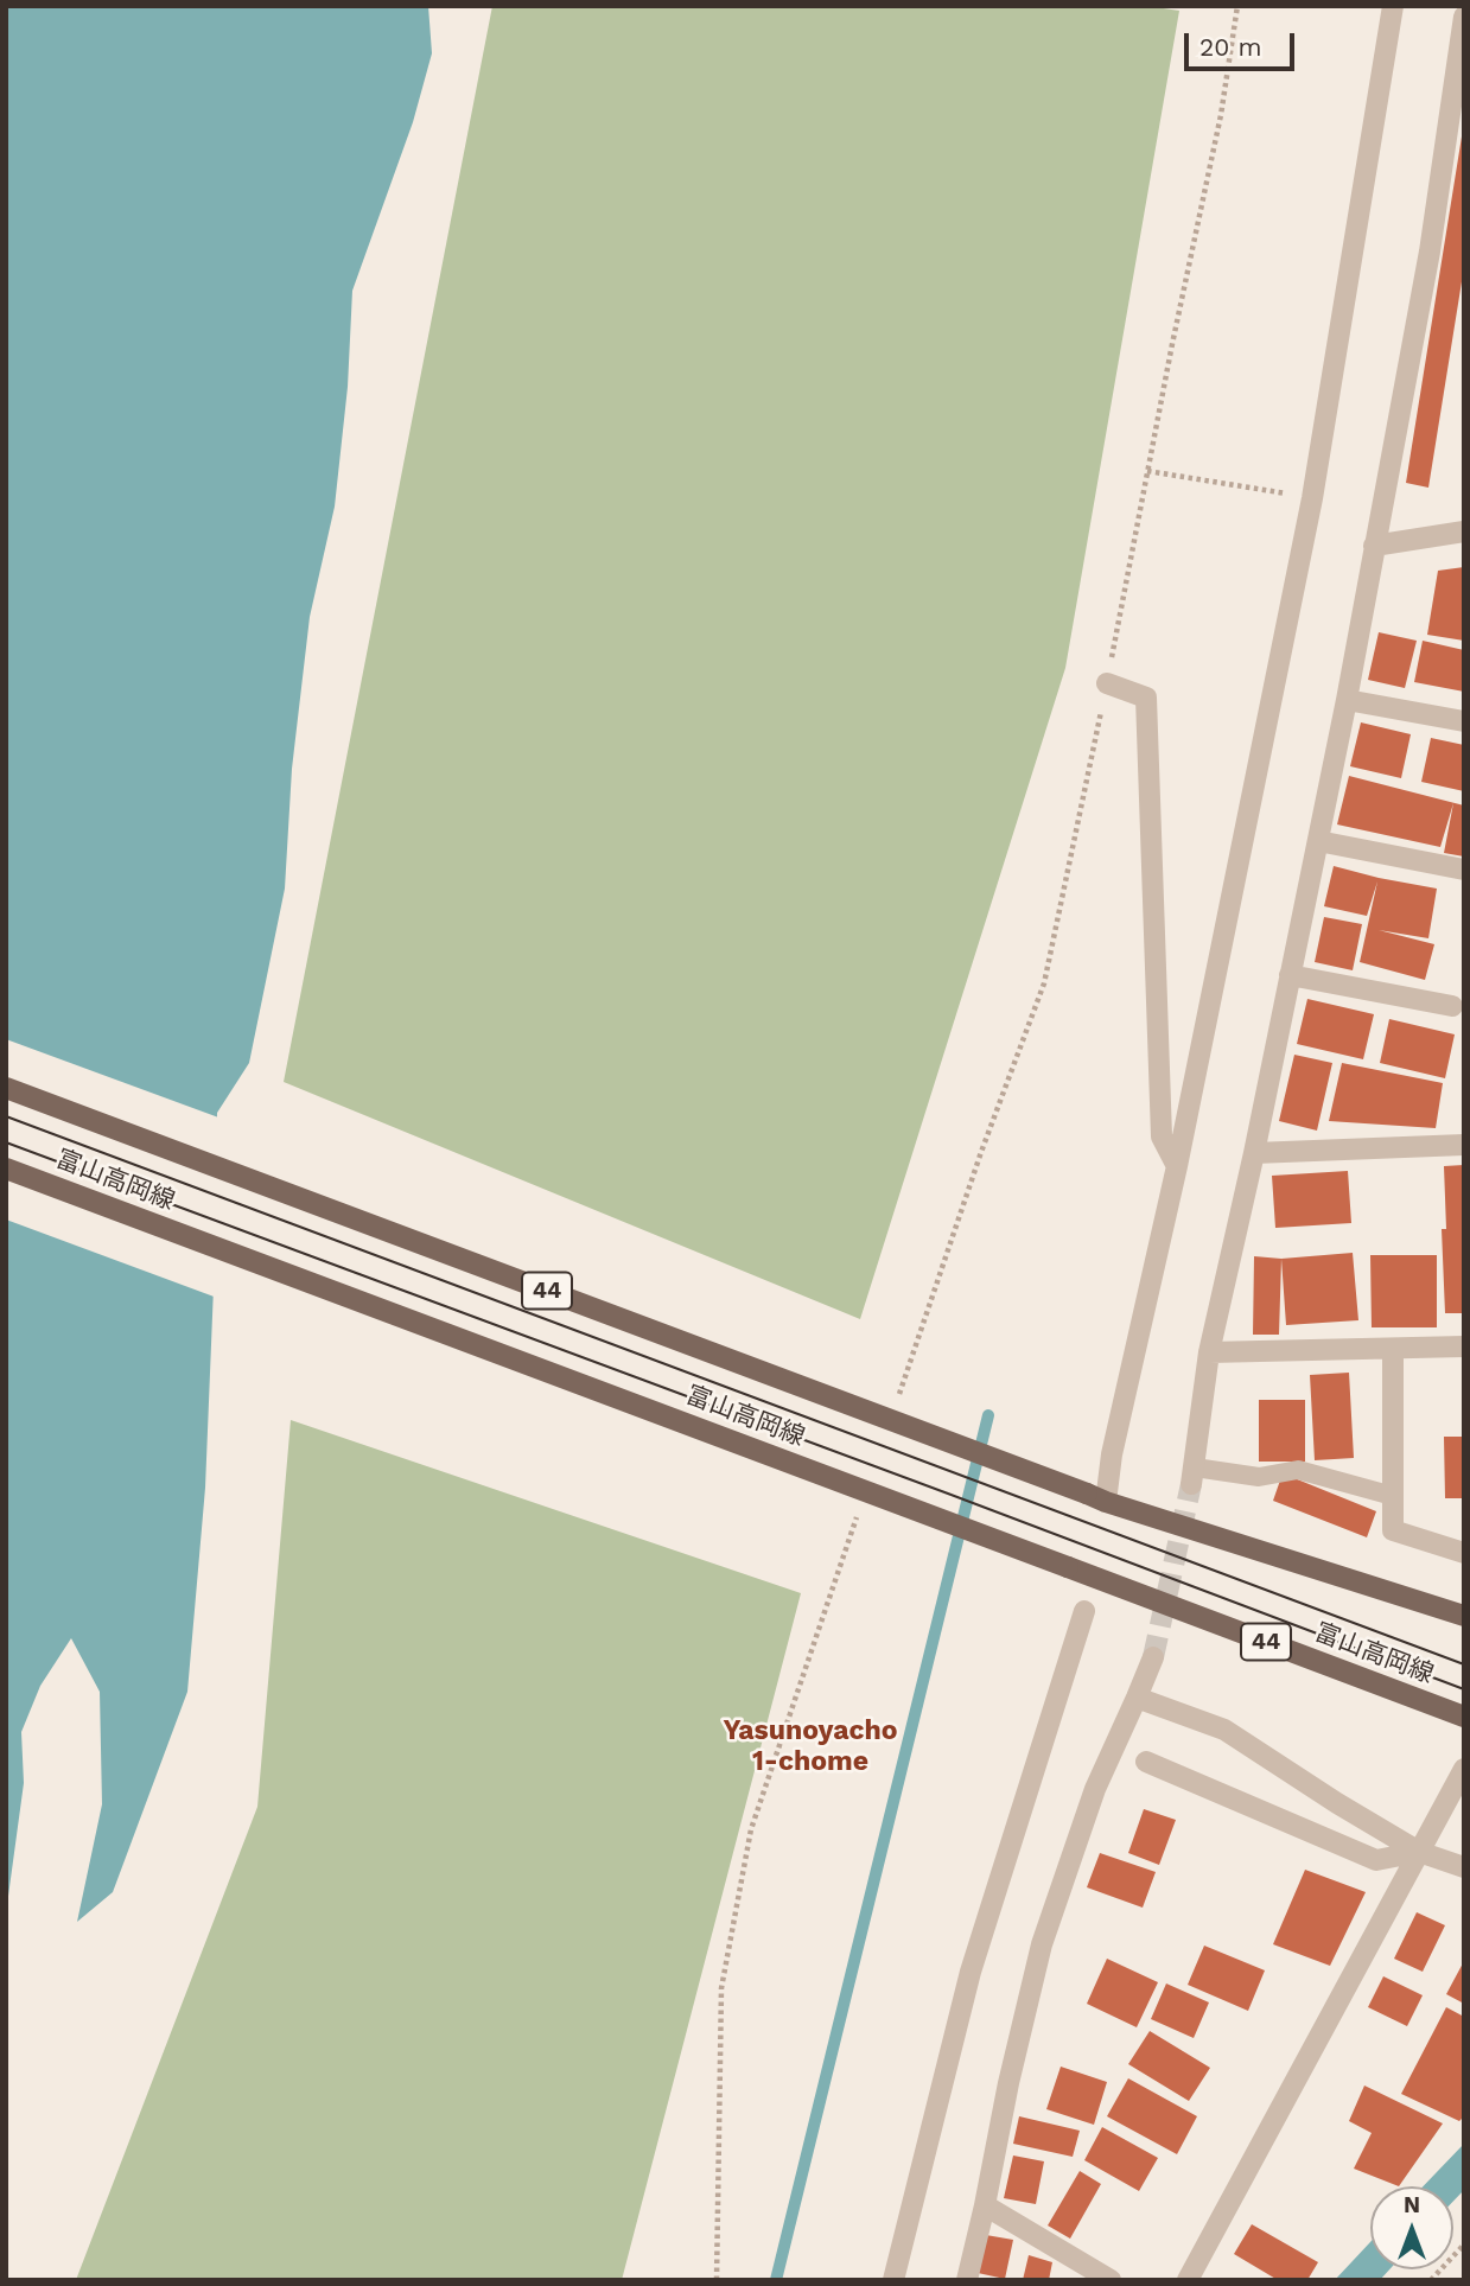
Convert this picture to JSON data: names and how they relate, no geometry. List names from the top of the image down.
{
  "streets": {
    "main road": ["富山高岡線", "44"]
  },
  "districts": ["Yasunoyacho 1-chome"],
  "scale_bar": "20 m",
  "north": "top"
}
